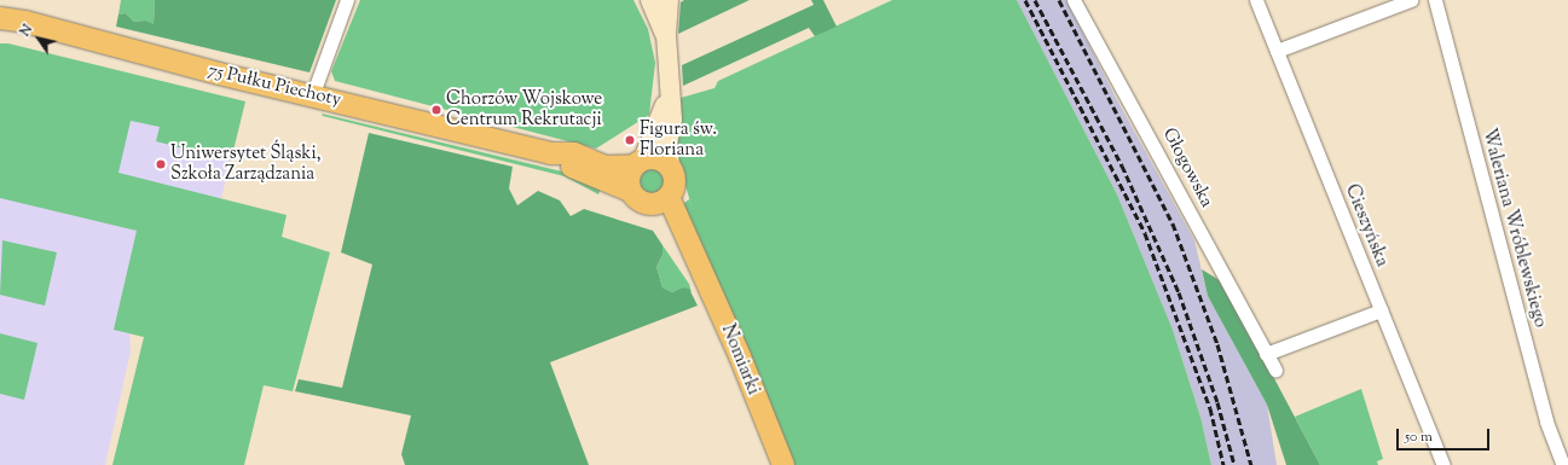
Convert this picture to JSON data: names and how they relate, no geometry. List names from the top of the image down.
{
  "streets": {
    "main road": ["75 Pułku Piechoty", "Nomiarki"],
    "street": ["Głogowska", "Cieszyńska", "Waleriana Wróblewskiego"]
  },
  "crossings": [
    ["75 Pułku Piechoty", "Nomiarki"]
  ],
  "places": ["Chorzów Wojskowe Centrum Rekrutacji", "Figura św. Floriana", "Uniwersytet Śląski, Szkoła Zarządzania"],
  "scale_bar": "50 m",
  "north": "top left"
}
